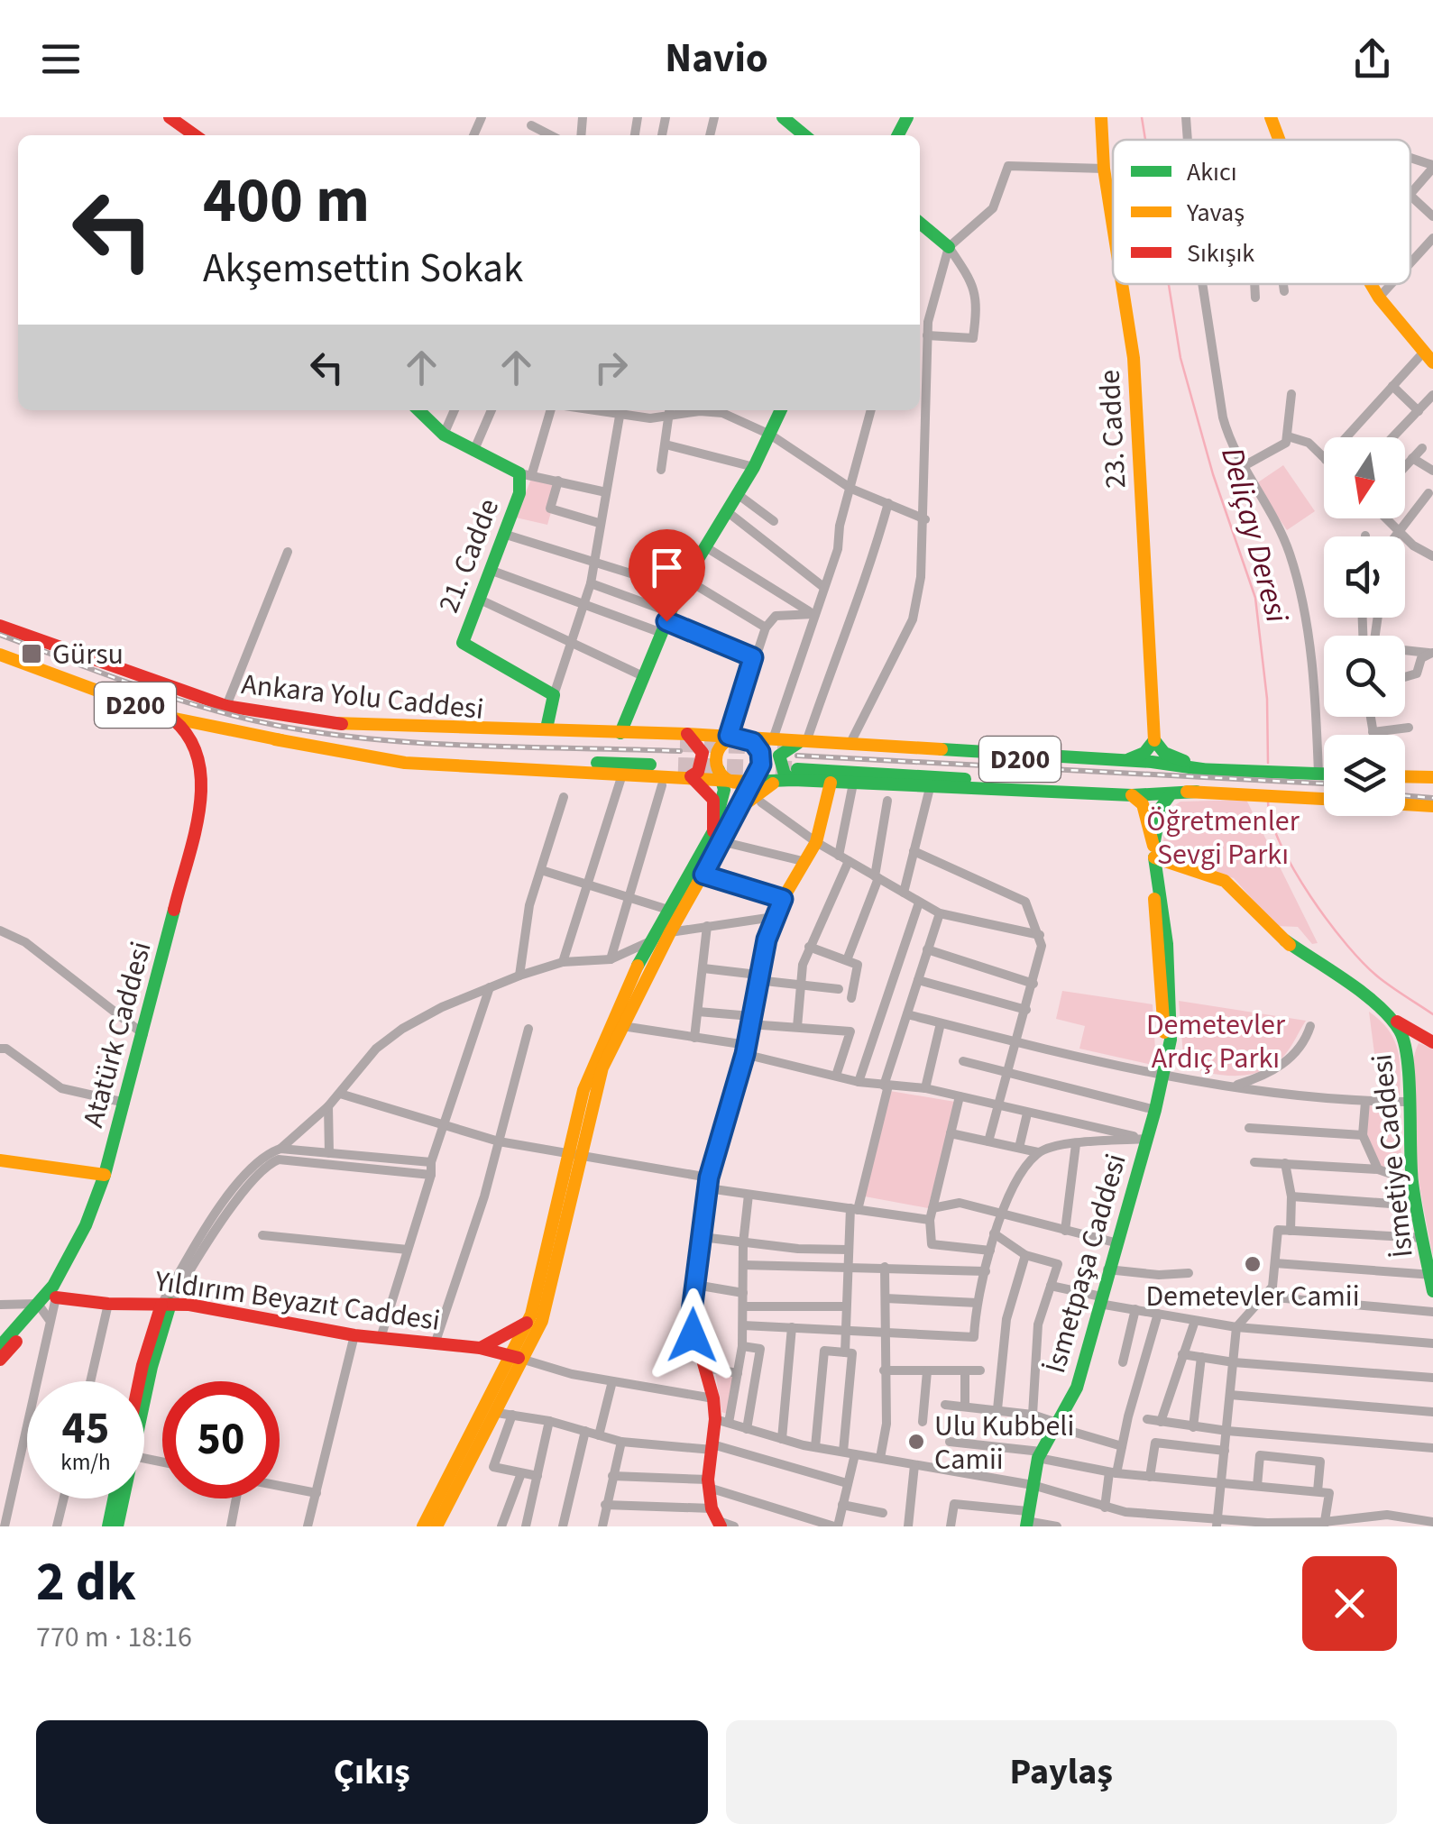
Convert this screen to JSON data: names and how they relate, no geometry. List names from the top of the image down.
{
  "streets": {
    "main road": [
      "23. Cadde",
      "21. Cadde",
      "Ankara Yolu Caddesi",
      "D200",
      "Atatürk Caddesi",
      "İsmetiye Caddesi",
      "İsmetpaşa Caddesi",
      "Yıldırım Beyazıt Caddesi"
    ]
  },
  "crossings": [
    ["Ankara Yolu Caddesi", "Atatürk Caddesi"],
    ["Atatürk Caddesi", "Yıldırım Beyazıt Caddesi"]
  ],
  "water": ["Deliçay Deresi"],
  "parks": ["Öğretmenler Sevgi Parkı", "Demetevler Ardıç Parkı"],
  "places": {
    "transit": ["Gürsu"],
    "other": ["Demetevler Camii", "Ulu Kubbeli Camii"]
  },
  "legend": ["Akıcı", "Yavaş", "Sıkışık"],
  "north": "bottom",
  "page": {
    "header": "Navio",
    "turn": ["400 m", "Akşemsettin Sokak"],
    "speed": "45 km/h",
    "limit": "50",
    "heading": ["2 dk", "770 m · 18:16"],
    "buttons": ["Çıkış", "Paylaş"]
  }
}
